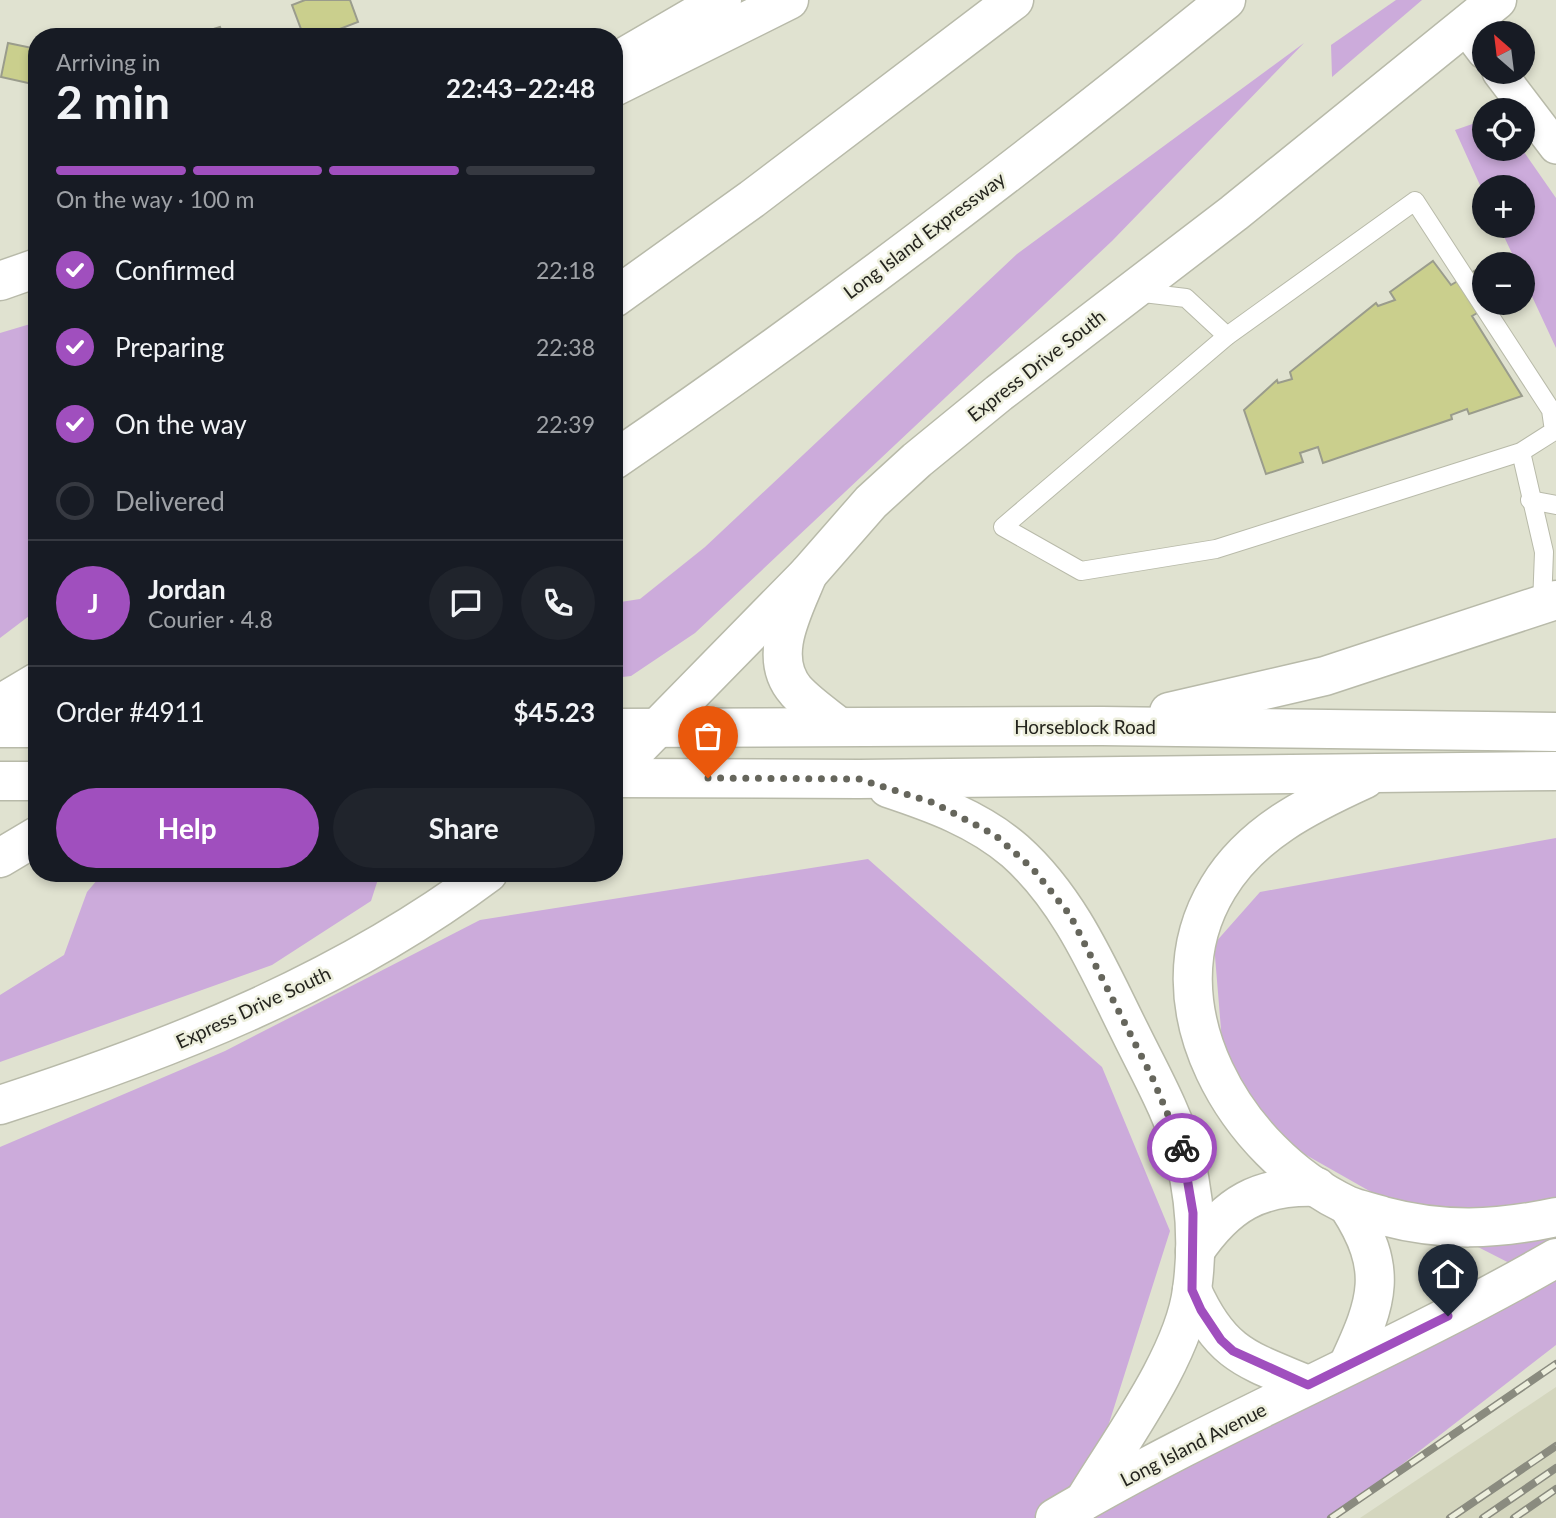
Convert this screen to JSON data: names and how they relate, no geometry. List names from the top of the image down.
{
  "streets": {
    "main road": [
      "Long Island Expressway",
      "Express Drive South",
      "Horseblock Road",
      "Long Island Avenue"
    ]
  },
  "crossings": [
    ["Express Drive South", "Horseblock Road"]
  ],
  "north": "top left",
  "page": {
    "map_buttons": ["+", "−"],
    "heading": ["2 min", "Arriving in", "22:43–22:48"],
    "panel": [
      "Jordan",
      "Courier · 4.8",
      "Order #4911",
      "$45.23"
    ],
    "bar": "On the way · 100 m",
    "list": [
      ["Confirmed", "22:18"],
      ["Preparing", "22:38"],
      ["On the way", "22:39"],
      "Delivered"
    ],
    "round": "J",
    "buttons": ["Help", "Share"]
  }
}
